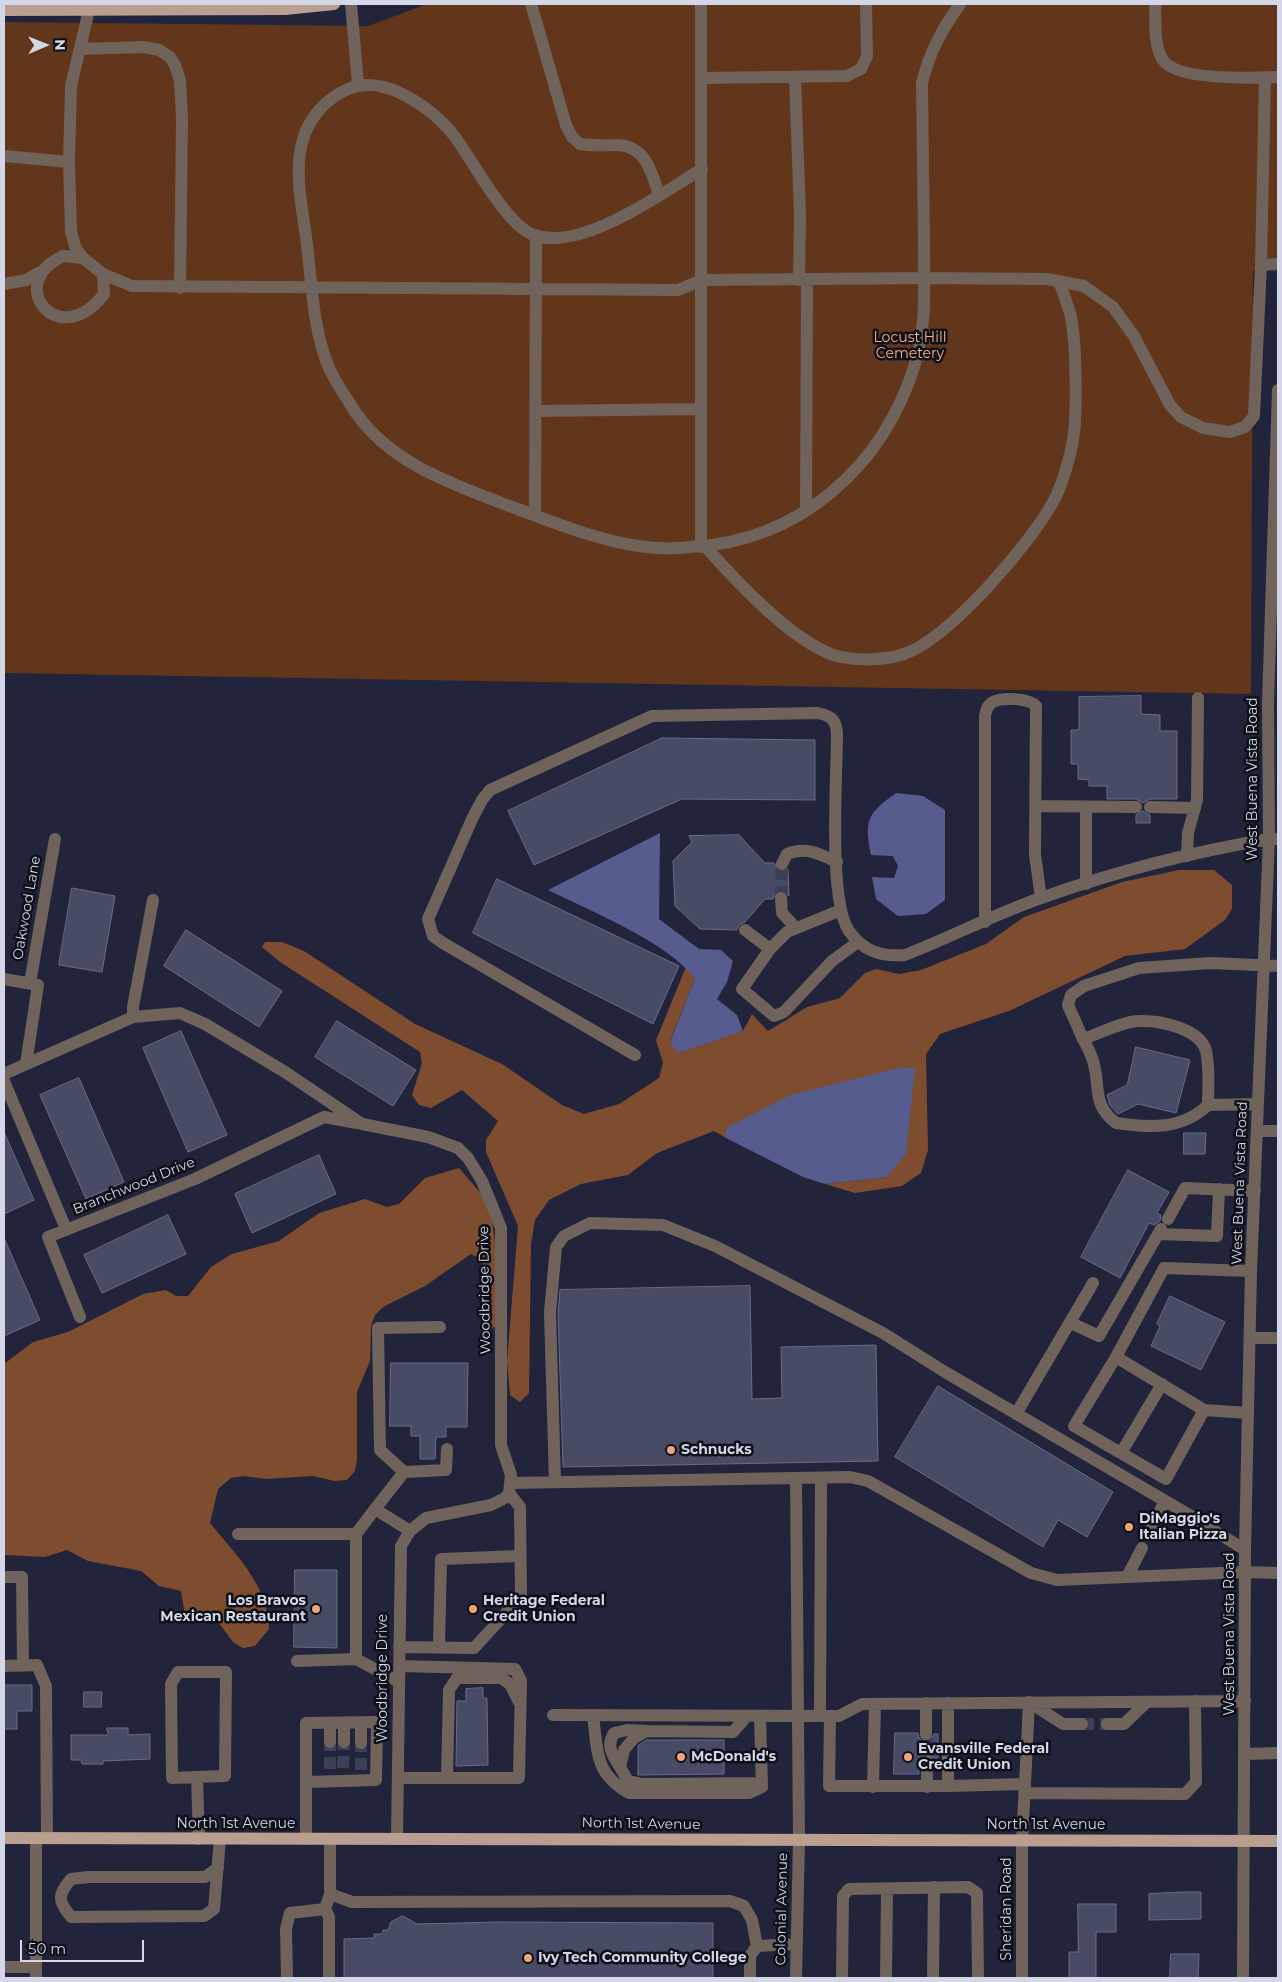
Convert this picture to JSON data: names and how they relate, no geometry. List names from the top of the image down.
{
  "streets": {
    "main road": ["North 1st Avenue"],
    "street": [
      "West Buena Vista Road",
      "Oakwood Lane",
      "Branchwood Drive",
      "Woodbridge Drive",
      "Colonial Avenue",
      "Sheridan Road"
    ]
  },
  "crossings": [
    ["West Buena Vista Road", "North 1st Avenue"],
    ["Oakwood Lane", "Woodbridge Drive"],
    ["Branchwood Drive", "Woodbridge Drive"],
    ["Woodbridge Drive", "North 1st Avenue"],
    ["North 1st Avenue", "Colonial Avenue"],
    ["North 1st Avenue", "Sheridan Road"]
  ],
  "parks": ["Locust Hill Cemetery"],
  "places": [
    "Schnucks",
    "DiMaggio's Italian Pizza",
    "Los Bravos Mexican Restaurant",
    "Heritage Federal Credit Union",
    "McDonald's",
    "Evansville Federal Credit Union",
    "Ivy Tech Community College"
  ],
  "scale_bar": "50 m",
  "north": "right"
}
